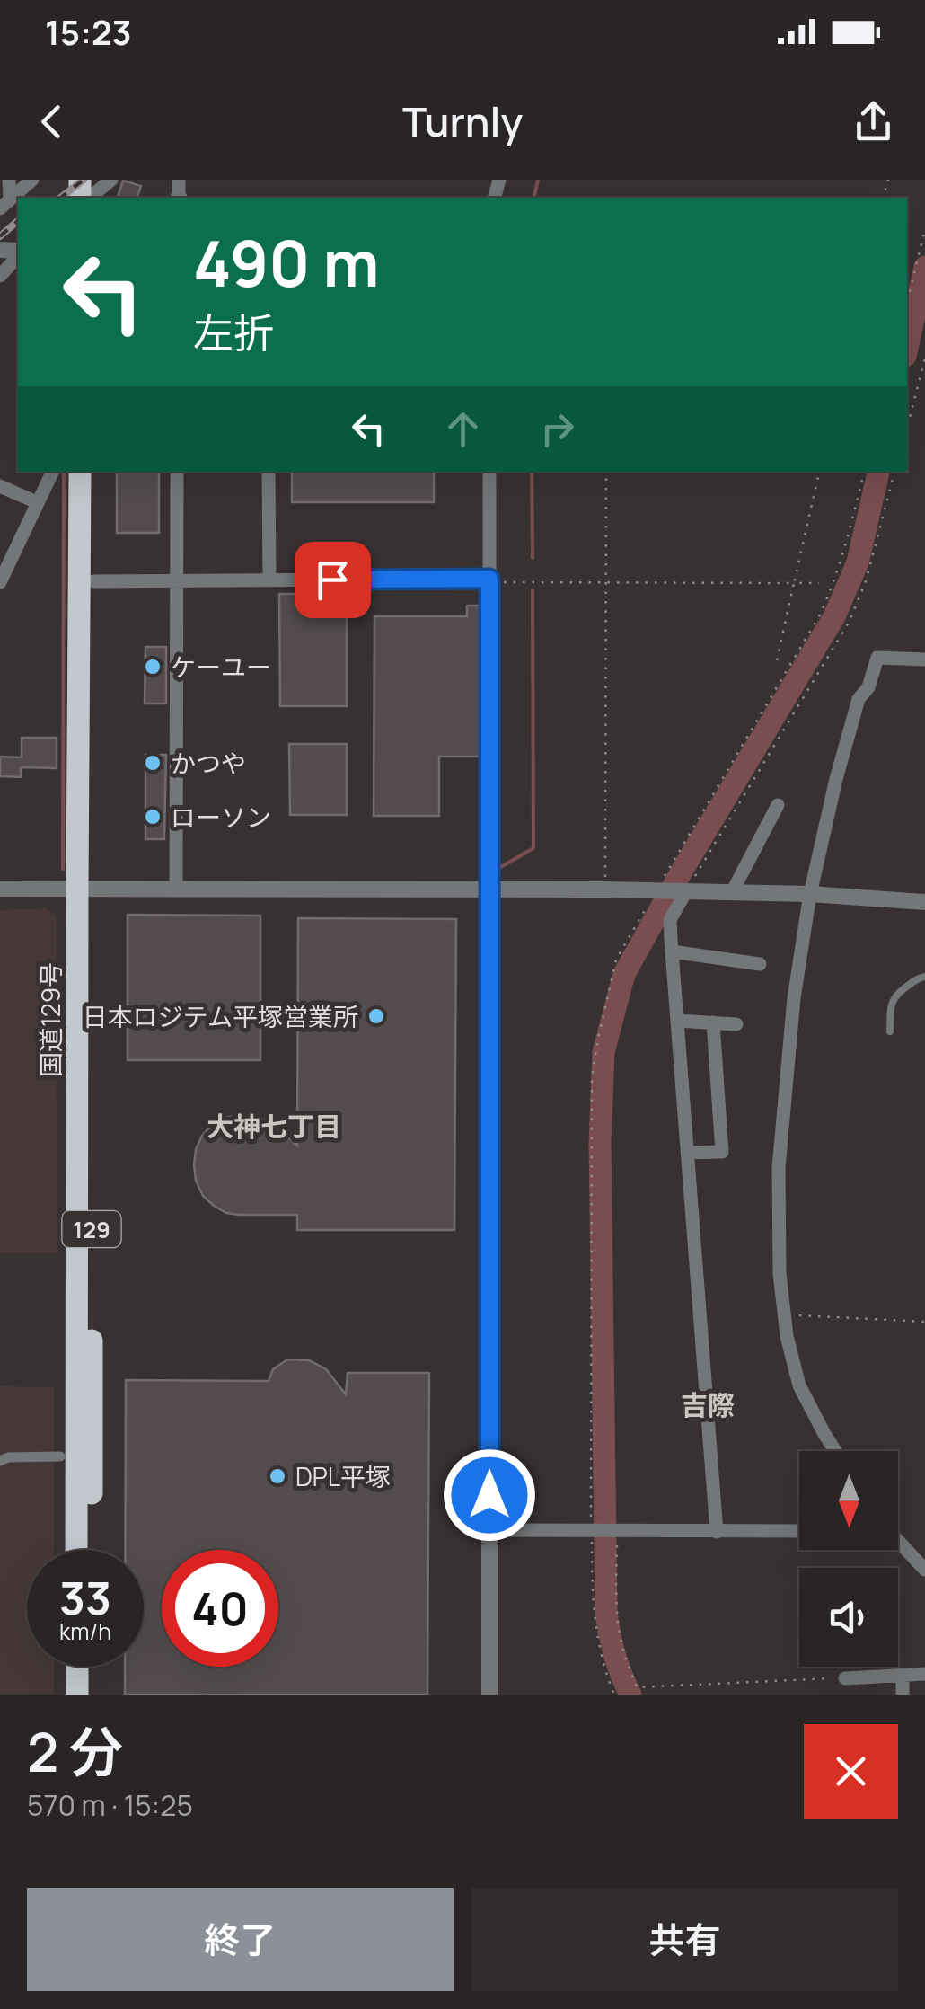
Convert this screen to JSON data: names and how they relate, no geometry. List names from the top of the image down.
{
  "streets": {
    "highway": ["国道129号", "129"]
  },
  "districts": ["大神七丁目", "吉際"],
  "places": [
    "ケーユー",
    "かつや",
    "ローソン",
    "日本ロジテム平塚営業所",
    "DPL平塚"
  ],
  "north": "bottom",
  "page": {
    "status": "15:23",
    "header": "Turnly",
    "turn": ["490 m", "左折"],
    "speed": "33 km/h",
    "limit": "40",
    "heading": ["2 分", "570 m · 15:25"],
    "buttons": ["終了", "共有"]
  }
}
